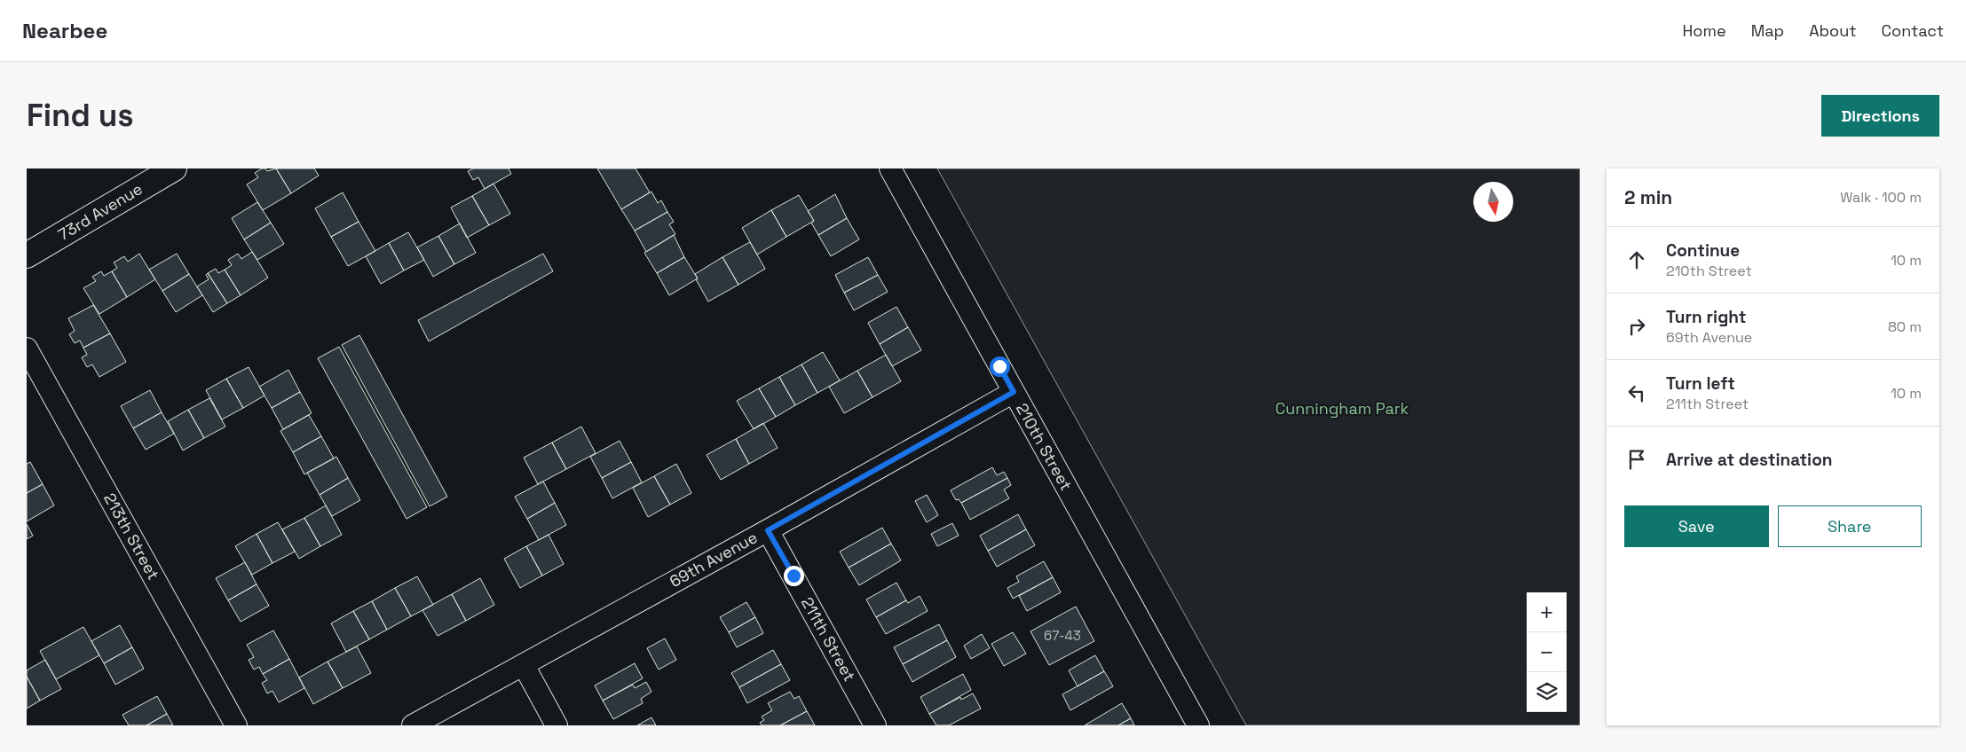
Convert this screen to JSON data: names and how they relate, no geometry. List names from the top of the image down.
{
  "streets": {
    "street": [
      "73rd Avenue",
      "210th Street",
      "213th Street",
      "69th Avenue",
      "211th Street"
    ]
  },
  "crossings": [
    ["210th Street", "69th Avenue"],
    ["69th Avenue", "211th Street"]
  ],
  "parks": ["Cunningham Park"],
  "house_numbers": ["67-43"],
  "north": "bottom",
  "page": {
    "header": "Nearbee",
    "nav": [
      "Home",
      "Map",
      "About",
      "Contact"
    ],
    "buttons": [
      "Directions",
      ["Save", "Share"]
    ],
    "title": "Find us",
    "heading": ["2 min", "Walk · 100 m"],
    "list": [
      ["Continue", "210th Street", "10 m"],
      ["Turn right", "69th Avenue", "80 m"],
      ["Turn left", "211th Street", "10 m"],
      "Arrive at destination"
    ],
    "map_buttons": ["+", "−"]
  }
}
